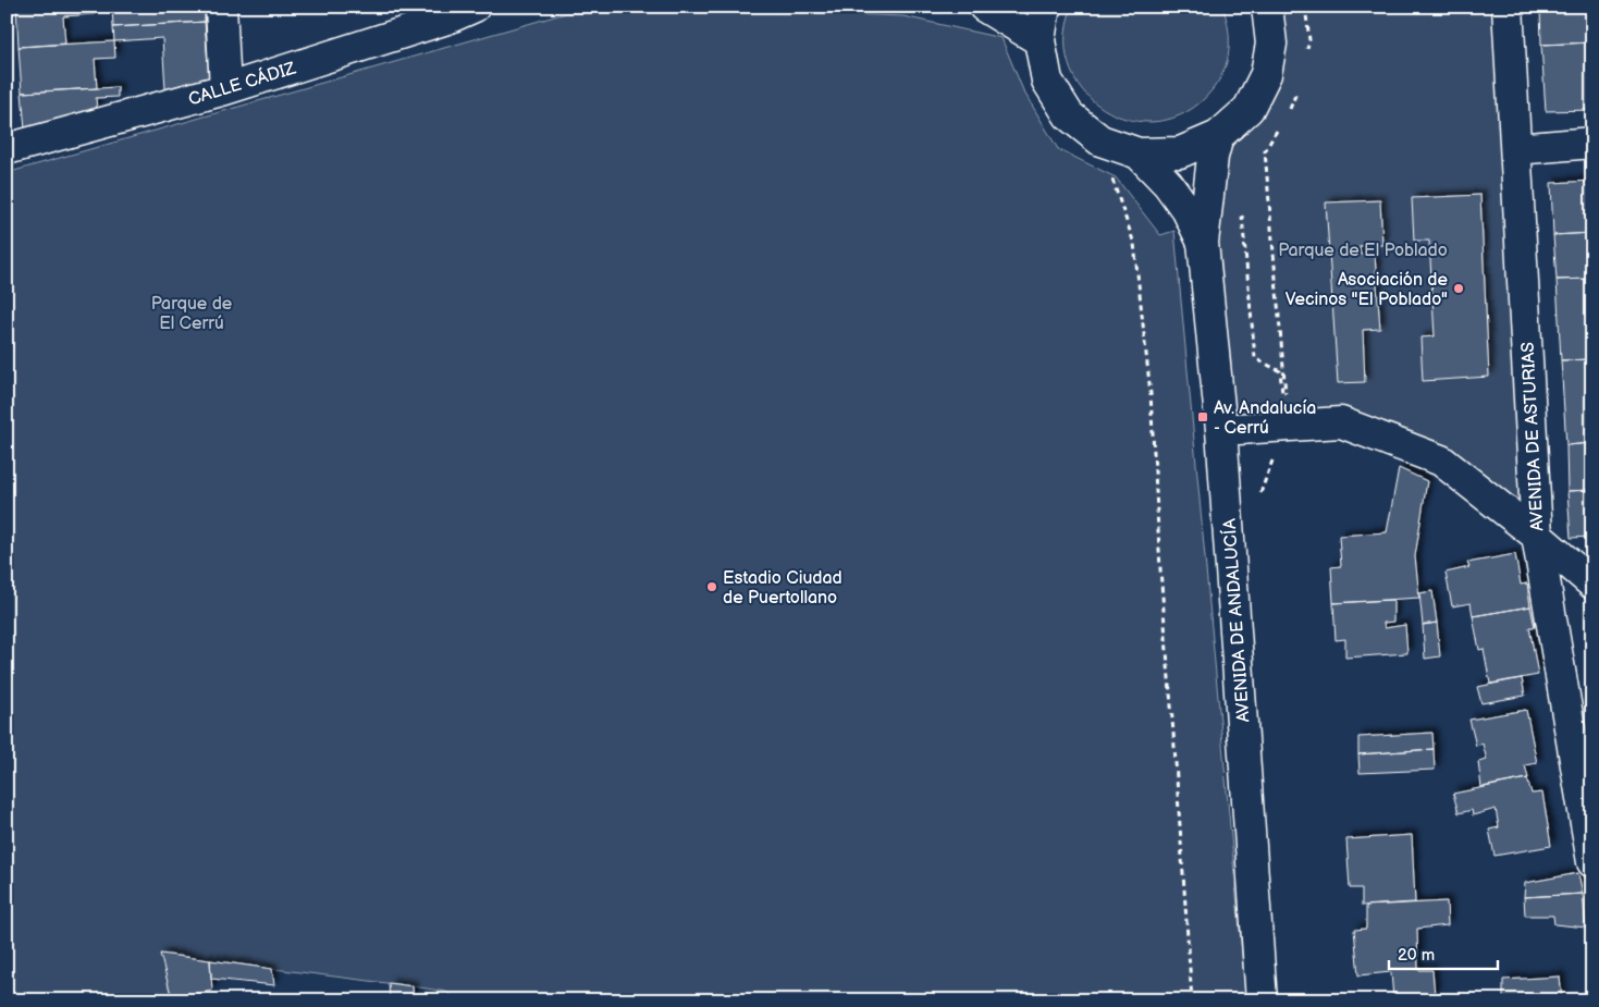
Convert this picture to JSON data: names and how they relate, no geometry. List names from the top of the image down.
{
  "streets": {
    "street": ["CALLE CÁDIZ", "AVENIDA DE ASTURIAS", "AVENIDA DE ANDALUCÍA"]
  },
  "parks": ["Parque de El Poblado", "Parque de El Cerrú"],
  "places": {
    "other": ["Asociación de Vecinos \"El Poblado\"", "Estadio Ciudad de Puertollano"],
    "transit": ["Av. Andalucía - Cerrú"]
  },
  "scale_bar": "20 m"
}
